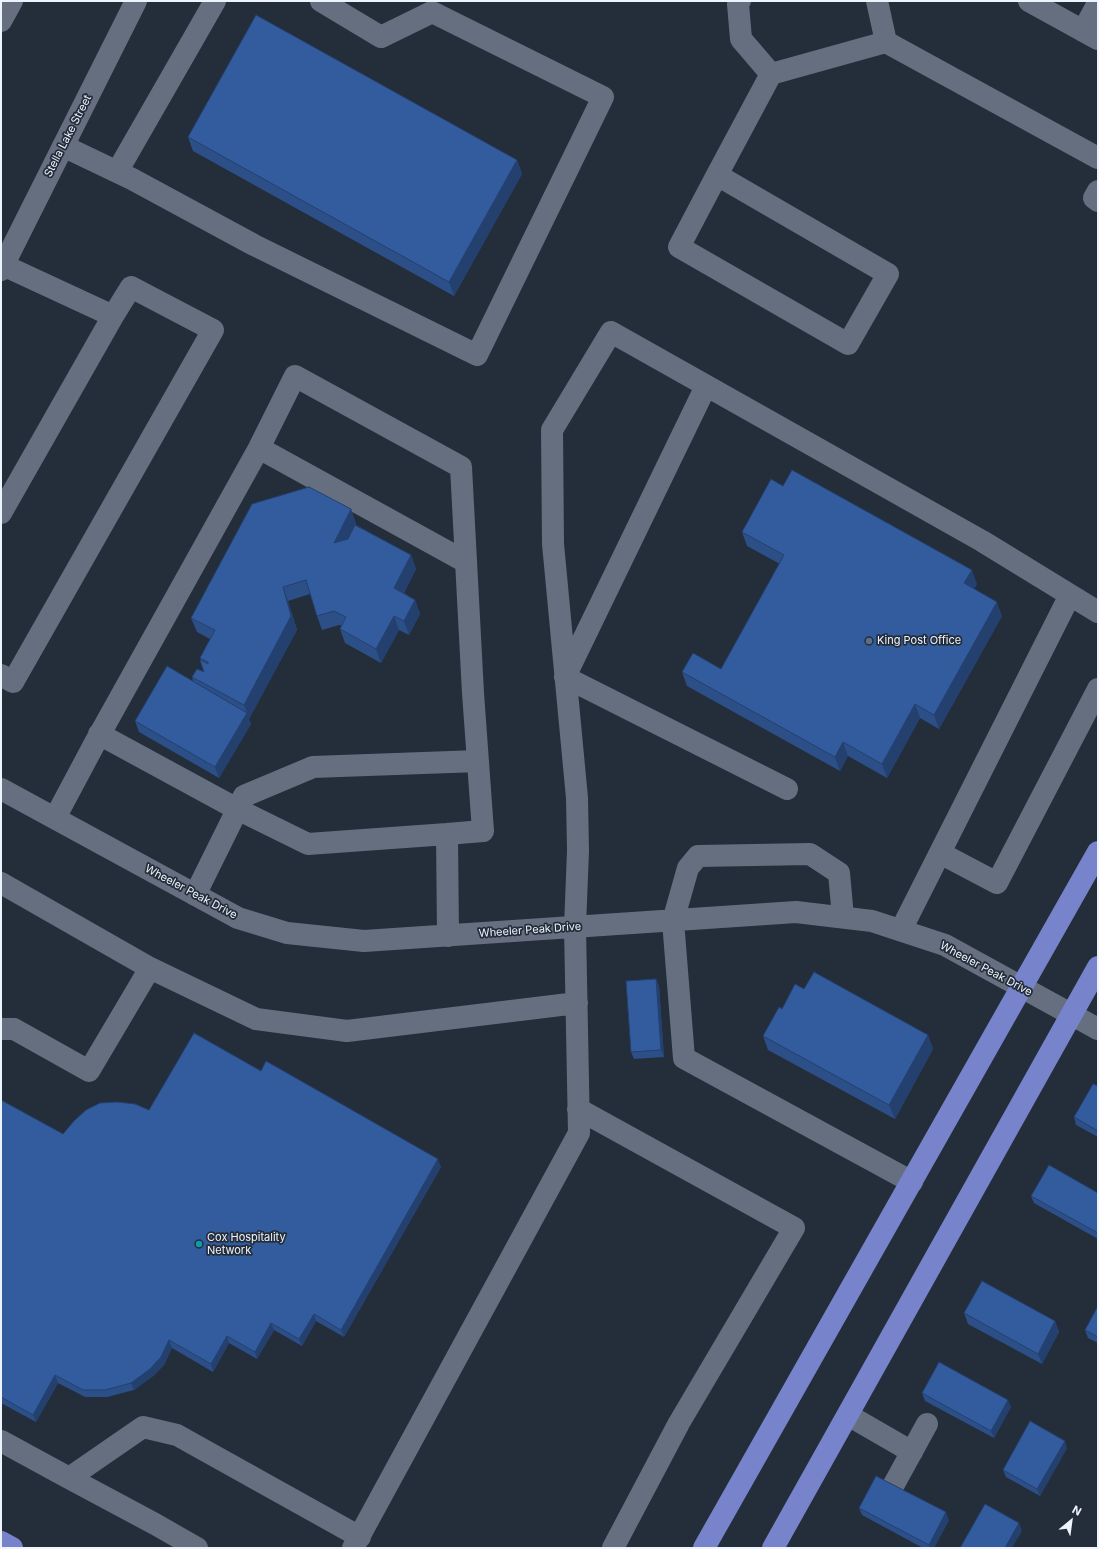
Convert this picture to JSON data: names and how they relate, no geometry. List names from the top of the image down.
{
  "streets": {
    "street": ["Stella Lake Street", "Wheeler Peak Drive"]
  },
  "places": ["King Post Office", "Cox Hospitality Network"],
  "north": "top right"
}
